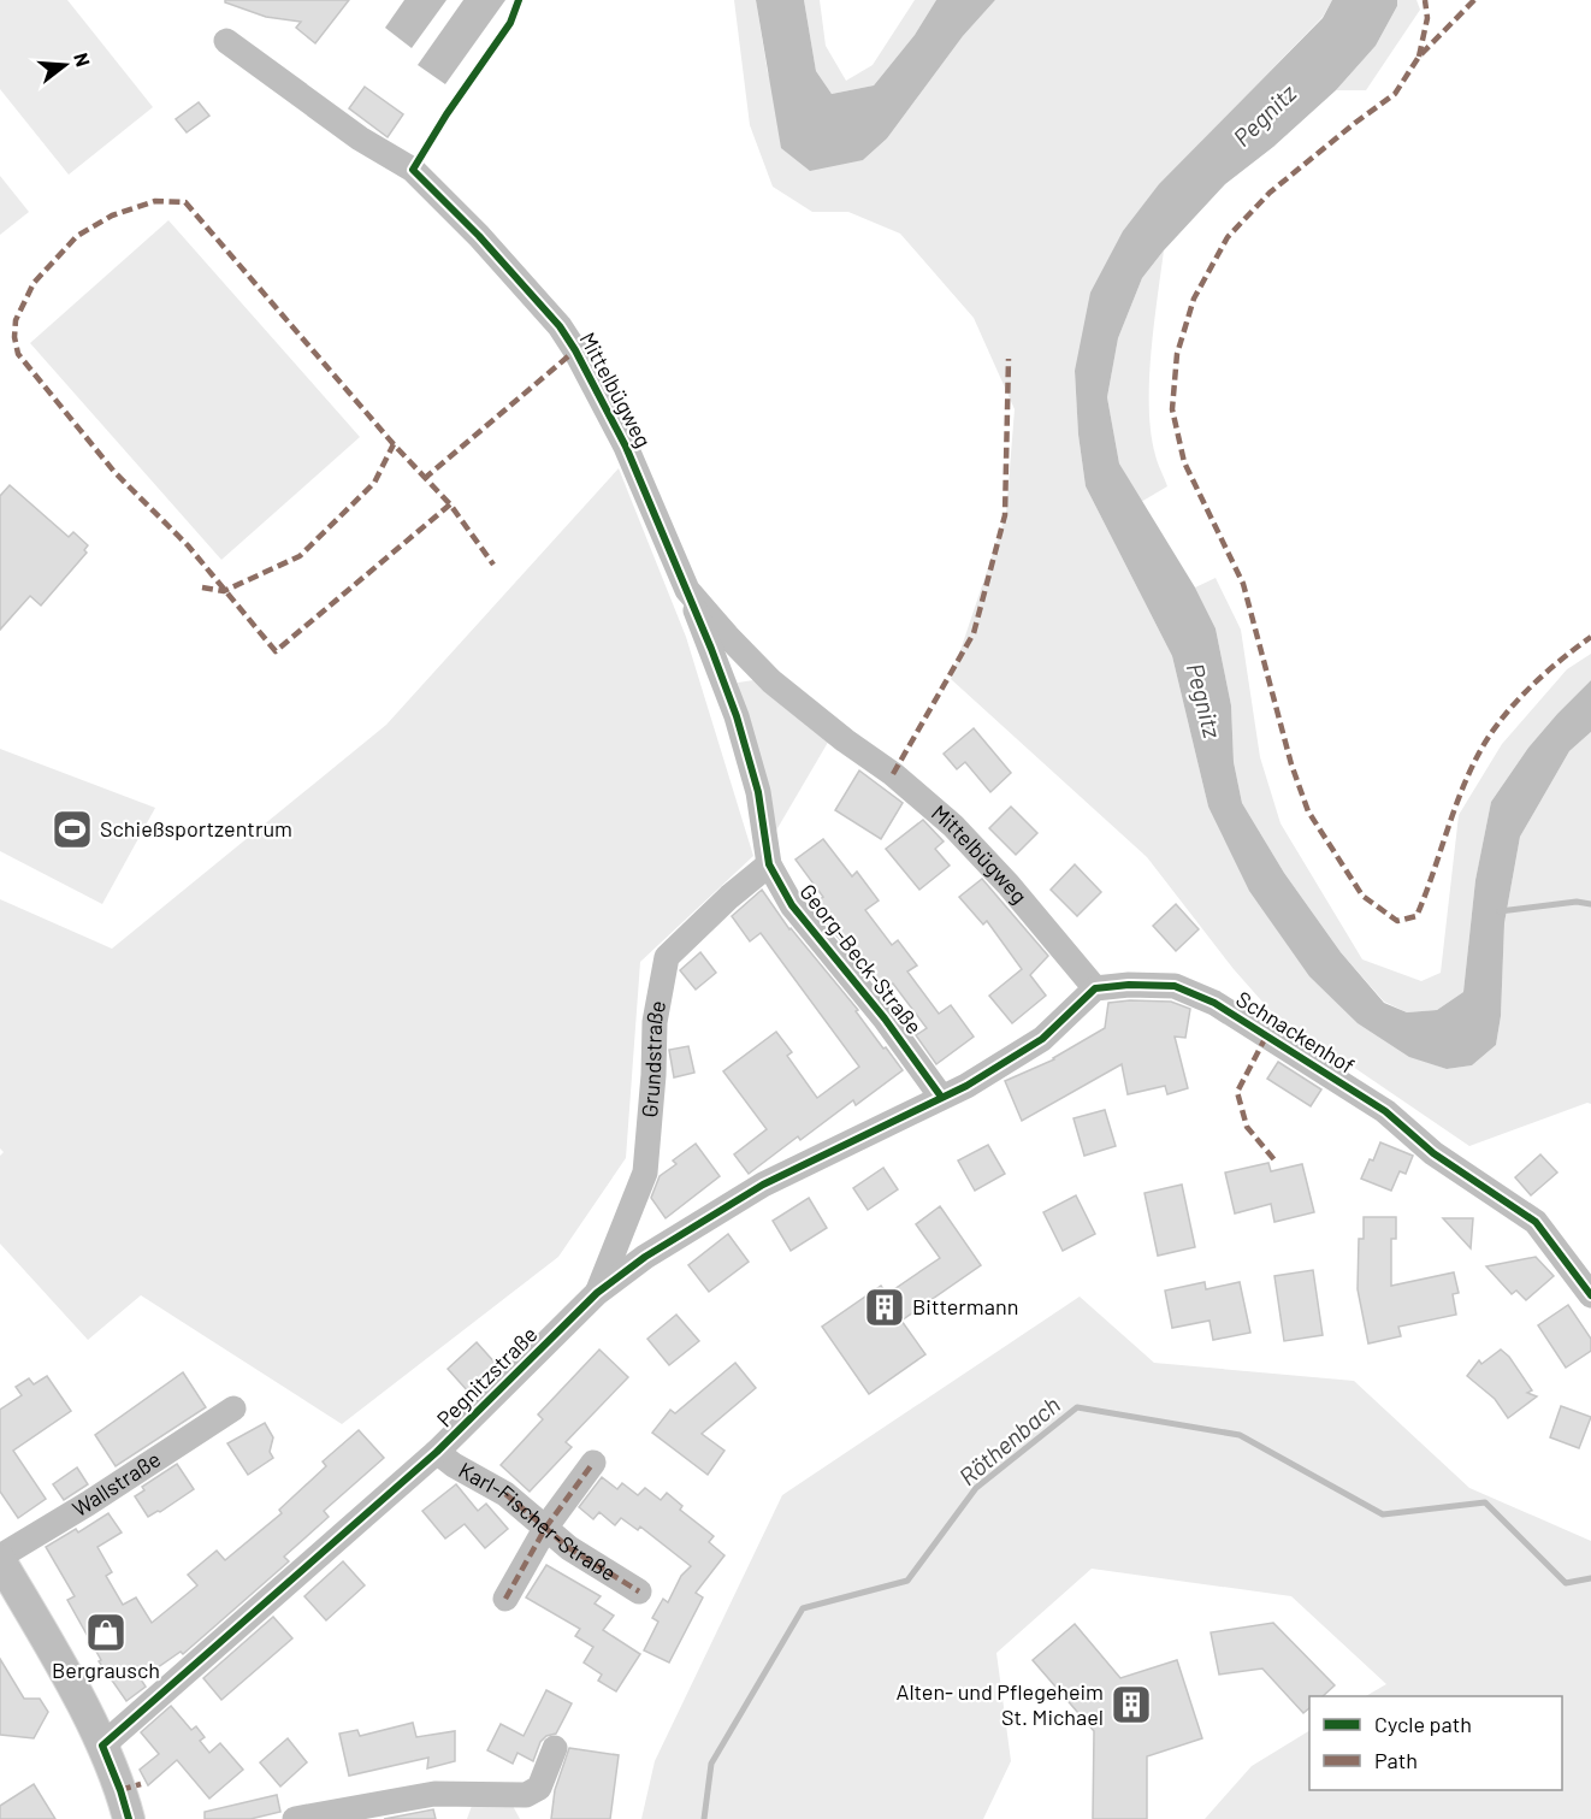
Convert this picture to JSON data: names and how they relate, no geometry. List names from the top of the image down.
{
  "streets": {
    "street": [
      "Mittelbügweg",
      "Georg-Beck-Straße",
      "Schnackenhof",
      "Grundstraße",
      "Pegnitzstraße",
      "Wallstraße",
      "Karl-Fischer-Straße"
    ]
  },
  "crossings": [
    ["Mittelbügweg", "Georg-Beck-Straße"],
    ["Mittelbügweg", "Schnackenhof"],
    ["Georg-Beck-Straße", "Grundstraße"],
    ["Georg-Beck-Straße", "Pegnitzstraße"],
    ["Grundstraße", "Pegnitzstraße"],
    ["Pegnitzstraße", "Karl-Fischer-Straße"]
  ],
  "water": ["Pegnitz", "Röthenbach"],
  "places": {
    "sports": ["Schießsportzentrum"],
    "building": ["Bittermann", "Alten- und Pflegeheim St. Michael"],
    "shop": ["Bergrausch"]
  },
  "legend": ["Cycle path", "Path"],
  "north": "right"
}
